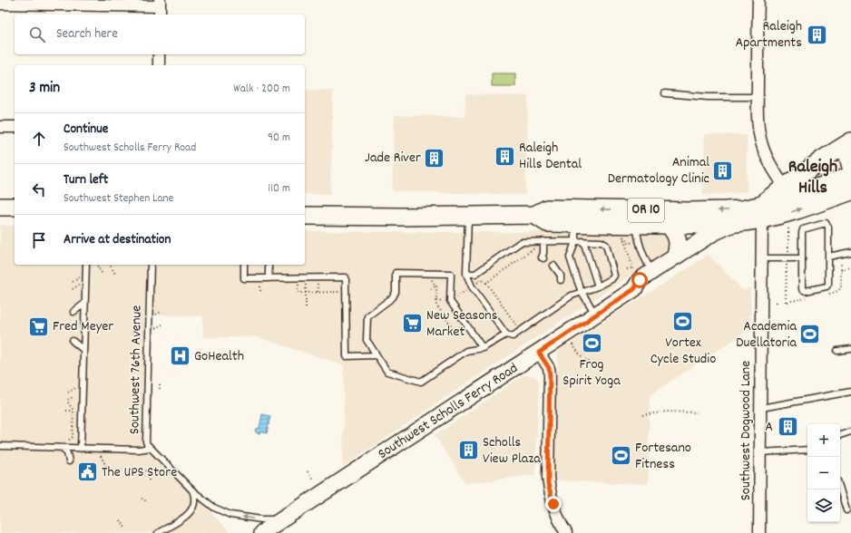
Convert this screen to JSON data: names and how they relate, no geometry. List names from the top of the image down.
{
  "streets": {
    "main road": ["OR 10", "Southwest Scholls Ferry Road"],
    "street": ["Southwest Dogwood Lane"],
    "lane": ["Southwest 76th Avenue"]
  },
  "crossings": [
    ["OR 10", "Southwest Scholls Ferry Road"],
    ["OR 10", "Southwest Dogwood Lane"],
    ["Southwest 76th Avenue", "Southwest Scholls Ferry Road"],
    ["Southwest Scholls Ferry Road", "Southwest Dogwood Lane"]
  ],
  "districts": ["Raleigh Hills"],
  "places": {
    "building": [
      "Raleigh Apartments",
      "Raleigh Hills Dental",
      "Jade River",
      "Animal Dermatology Clinic",
      "A",
      "Scholls View Plaza"
    ],
    "sports": [
      "Vortex Cycle Studio",
      "Academia Duellatoria",
      "Frog Spirit Yoga",
      "Fortesano Fitness"
    ],
    "supermarket": ["New Seasons Market", "Fred Meyer"],
    "hospital": ["GoHealth"],
    "public building": ["The UPS Store"]
  },
  "page": {
    "search": "Search here",
    "heading": ["3 min", "Walk · 200 m"],
    "list": [
      ["Continue", "Southwest Scholls Ferry Road", "90 m"],
      ["Turn left", "Southwest Stephen Lane", "110 m"],
      "Arrive at destination"
    ],
    "map_buttons": ["+", "−"]
  }
}
